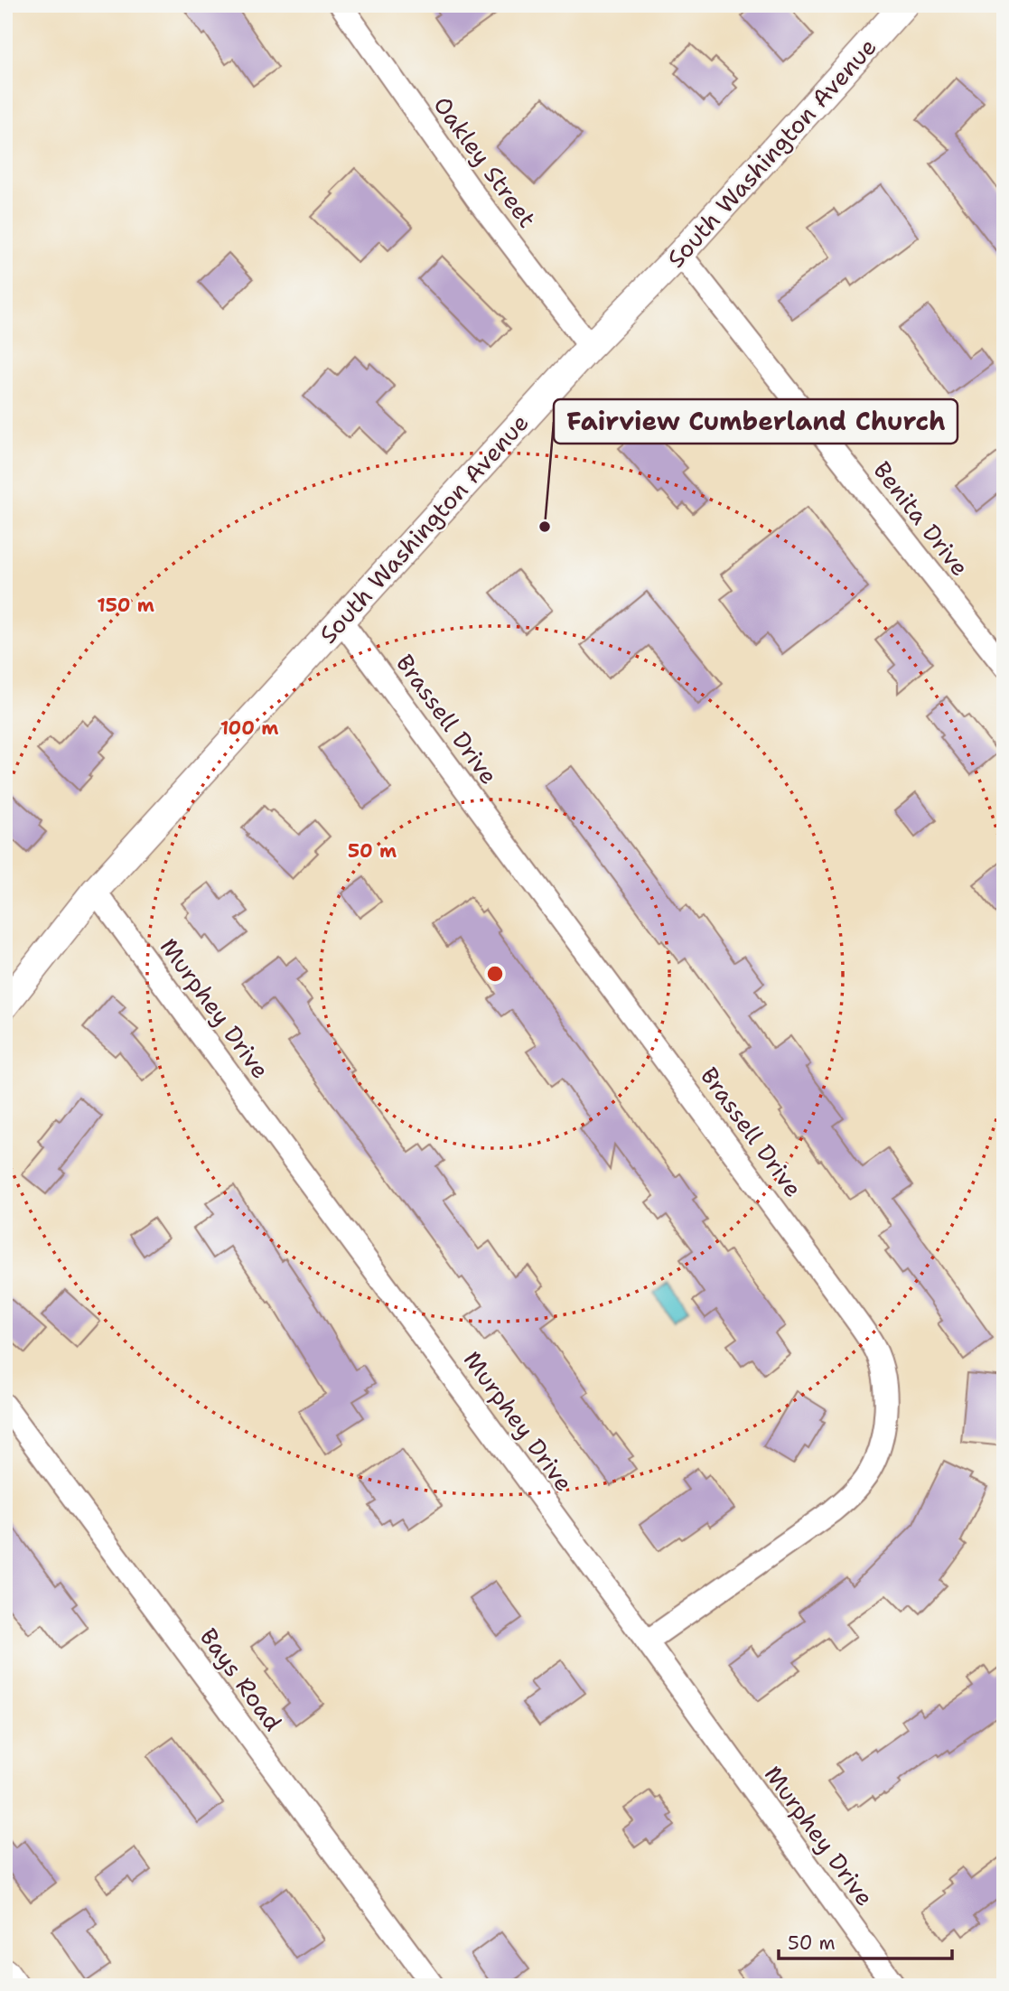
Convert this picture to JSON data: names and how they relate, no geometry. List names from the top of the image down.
{
  "streets": {
    "street": [
      "South Washington Avenue",
      "Oakley Street",
      "Benita Drive",
      "Brassell Drive",
      "Murphey Drive",
      "Bays Road"
    ]
  },
  "crossings": [
    ["South Washington Avenue", "Oakley Street"],
    ["South Washington Avenue", "Benita Drive"],
    ["South Washington Avenue", "Brassell Drive"],
    ["South Washington Avenue", "Murphey Drive"],
    ["Brassell Drive", "Murphey Drive"]
  ],
  "places": ["Fairview Cumberland Church"],
  "scale_bar": "50 m",
  "rings": ["150 m", "100 m", "50 m"]
}
